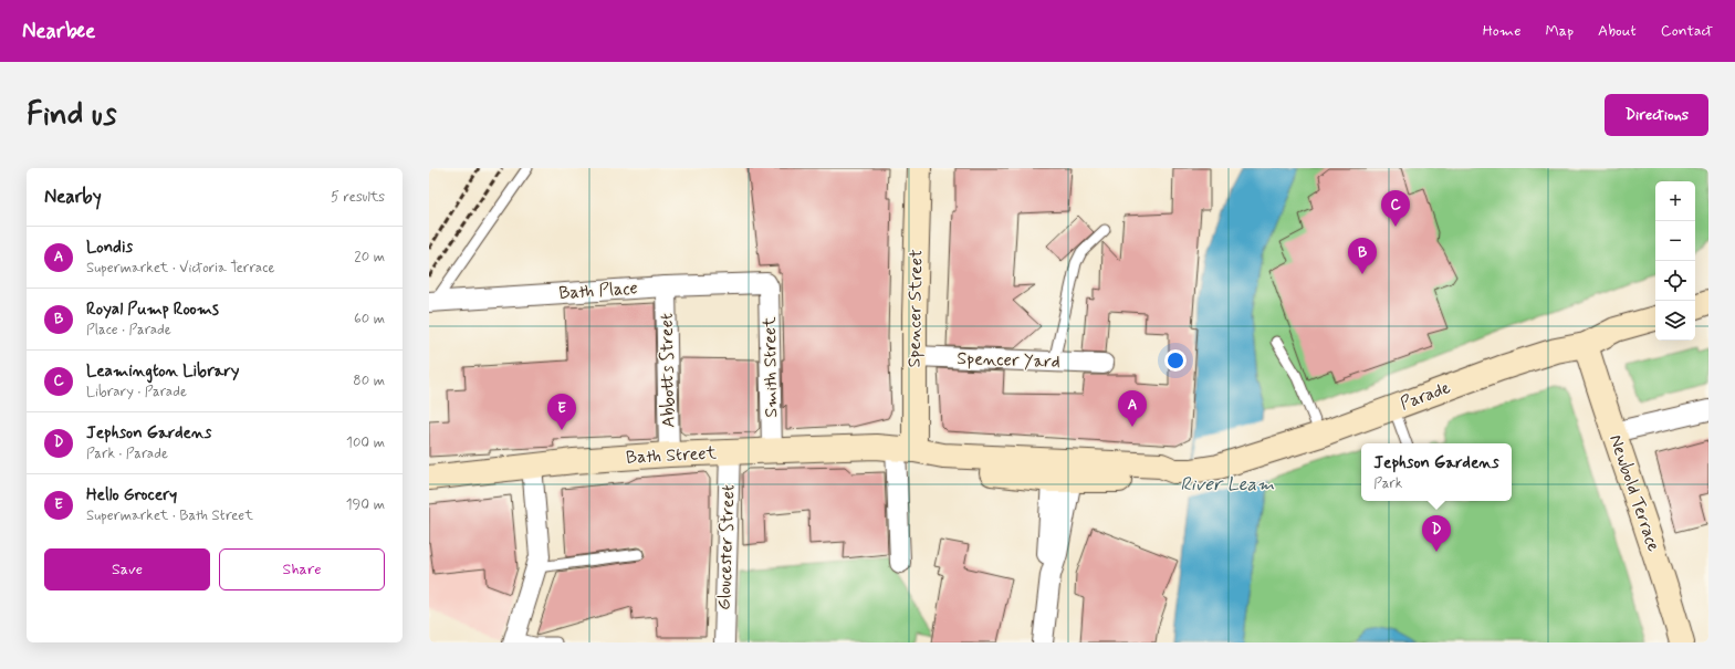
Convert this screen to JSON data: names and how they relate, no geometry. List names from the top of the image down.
{
  "streets": {
    "main road": [
      "Spencer Street",
      "Parade",
      "Bath Street",
      "Newbold Terrace"
    ],
    "street": [
      "Bath Place",
      "Spencer Yard",
      "Smith Street",
      "Abbotts Street",
      "Gloucester Street"
    ]
  },
  "crossings": [
    ["Bath Place", "Smith Street"],
    ["Bath Place", "Abbotts Street"],
    ["Spencer Street", "Spencer Yard"],
    ["Spencer Street", "Bath Street"],
    ["Smith Street", "Bath Street"],
    ["Abbotts Street", "Bath Street"],
    ["Parade", "Newbold Terrace"],
    ["Bath Street", "Gloucester Street"]
  ],
  "water": ["River Leam"],
  "page": {
    "header": "Nearbee",
    "nav": [
      "Home",
      "Map",
      "About",
      "Contact"
    ],
    "buttons": [
      "Directions",
      ["Save", "Share"]
    ],
    "title": "Find us",
    "heading": ["Nearby", "5 results"],
    "map_buttons": ["+", "−"],
    "pins": [
      "C",
      "B",
      "A",
      "E",
      "D"
    ],
    "list": [
      {
        "mark": "A",
        "name": "Londis",
        "note": "Supermarket · Victoria Terrace",
        "value": "20 m"
      },
      {
        "mark": "B",
        "name": "Royal Pump Rooms",
        "note": "Place · Parade",
        "value": "60 m"
      },
      {
        "mark": "C",
        "name": "Leamington Library",
        "note": "Library · Parade",
        "value": "80 m"
      },
      {
        "mark": "D",
        "name": "Jephson Gardens",
        "note": "Park · Parade",
        "value": "100 m"
      },
      {
        "mark": "E",
        "name": "Hello Grocery",
        "note": "Supermarket · Bath Street",
        "value": "190 m"
      }
    ],
    "popup": ["Jephson Gardens", "Park"]
  }
}
